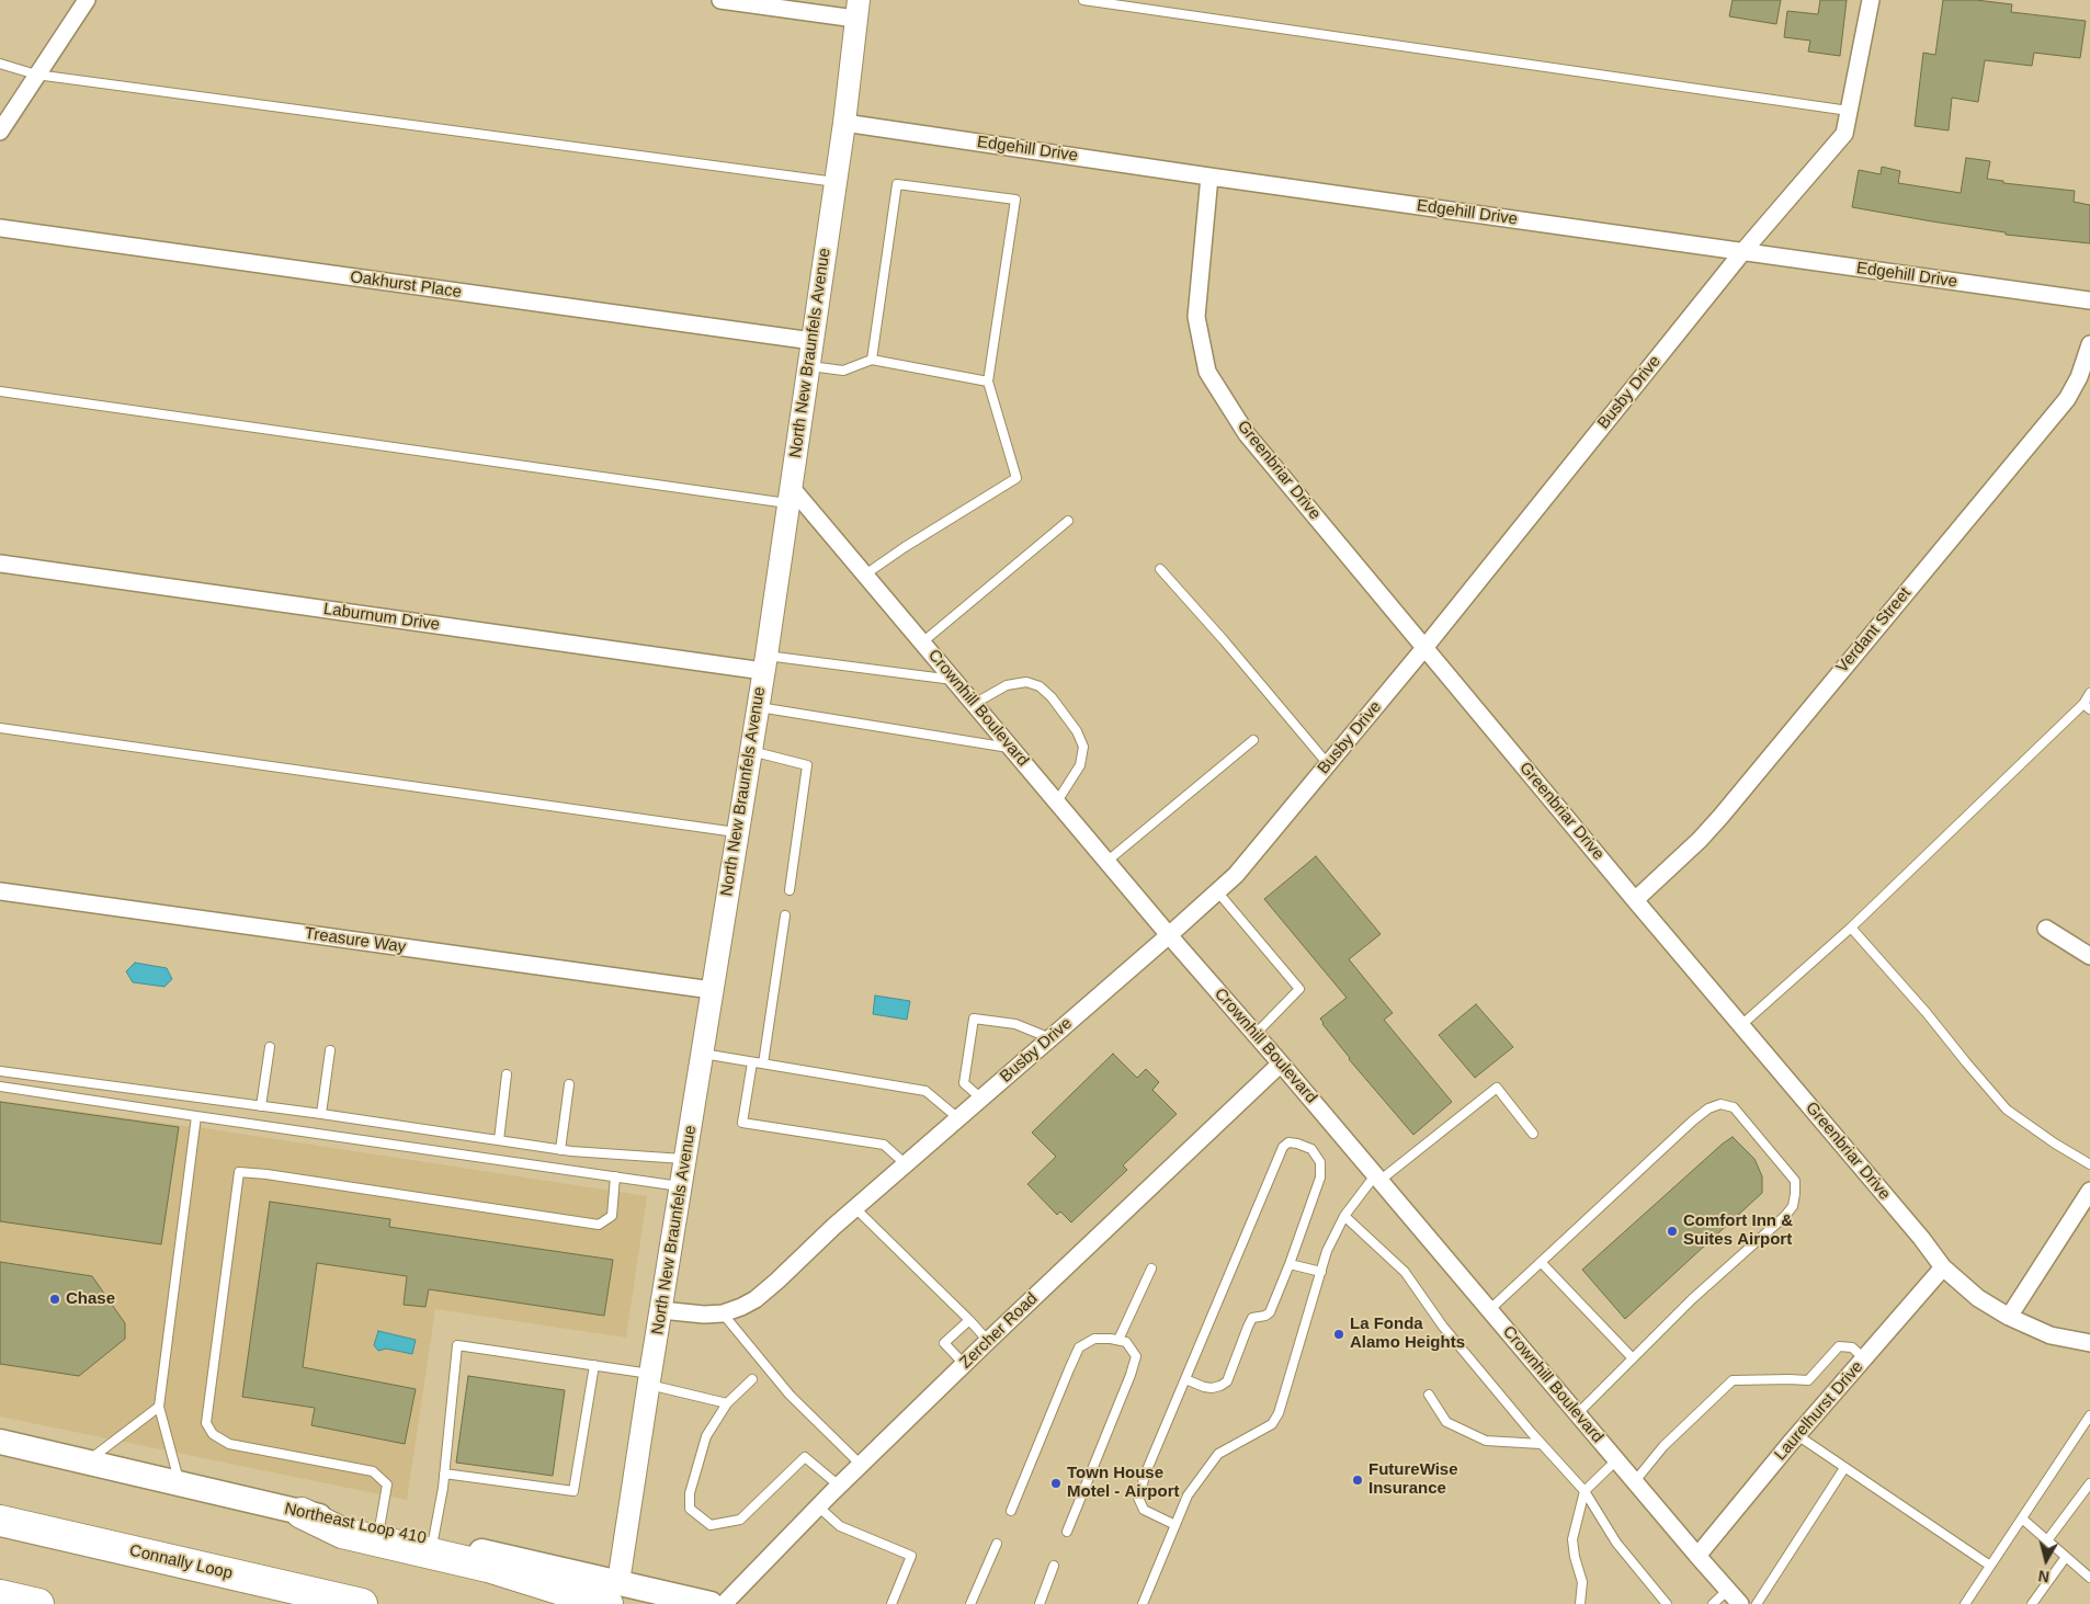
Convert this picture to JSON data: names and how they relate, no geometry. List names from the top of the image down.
{
  "streets": {
    "highway": ["Connally Loop"],
    "main road": ["Northeast Loop 410"],
    "street": [
      "Edgehill Drive",
      "Oakhurst Place",
      "North New Braunfels Avenue",
      "Busby Drive",
      "Greenbriar Drive",
      "Laburnum Drive",
      "Verdant Street",
      "Crownhill Boulevard",
      "Treasure Way",
      "Zercher Road",
      "Laurelhurst Drive"
    ]
  },
  "crossings": [
    ["Edgehill Drive", "North New Braunfels Avenue"],
    ["Edgehill Drive", "Busby Drive"],
    ["Edgehill Drive", "Greenbriar Drive"],
    ["Oakhurst Place", "North New Braunfels Avenue"],
    ["North New Braunfels Avenue", "Busby Drive"],
    ["North New Braunfels Avenue", "Laburnum Drive"],
    ["North New Braunfels Avenue", "Crownhill Boulevard"],
    ["North New Braunfels Avenue", "Treasure Way"],
    ["North New Braunfels Avenue", "Northeast Loop 410"],
    ["Busby Drive", "Greenbriar Drive"],
    ["Busby Drive", "Crownhill Boulevard"],
    ["Greenbriar Drive", "Verdant Street"],
    ["Greenbriar Drive", "Laurelhurst Drive"],
    ["Crownhill Boulevard", "Zercher Road"],
    ["Crownhill Boulevard", "Laurelhurst Drive"]
  ],
  "places": [
    "Comfort Inn & Suites Airport",
    "Chase",
    "La Fonda Alamo Heights",
    "FutureWise Insurance",
    "Town House Motel - Airport"
  ],
  "north": "bottom"
}
